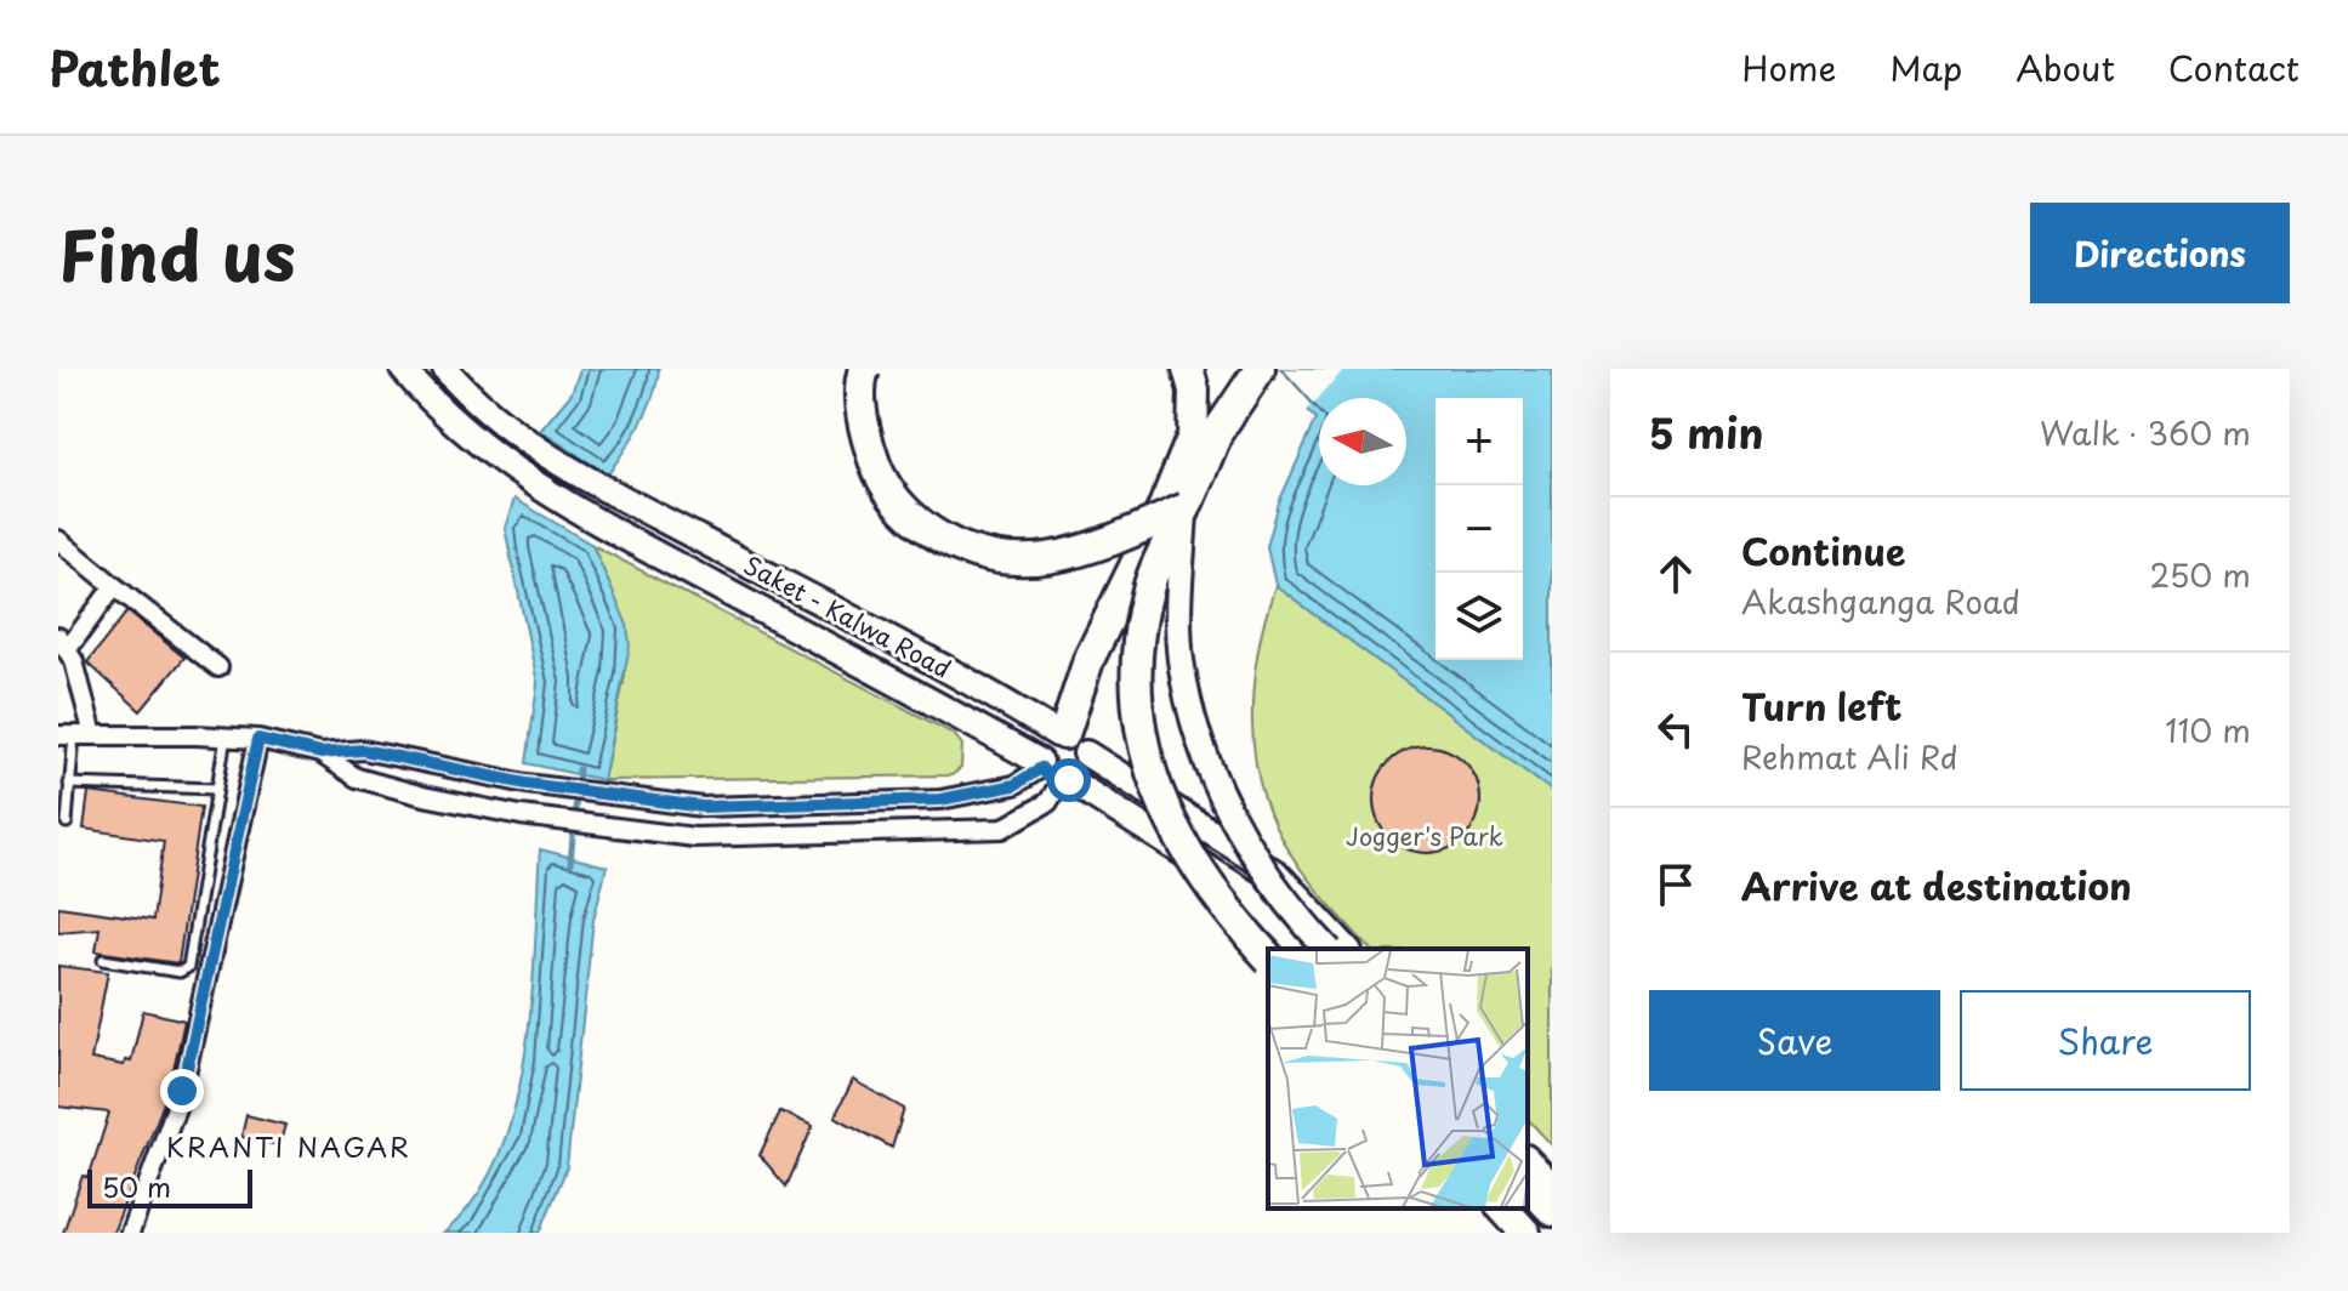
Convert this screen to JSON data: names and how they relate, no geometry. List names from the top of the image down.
{
  "streets": {
    "main road": ["Saket - Kalwa Road"]
  },
  "districts": ["KRANTI NAGAR"],
  "parks": ["Jogger's Park"],
  "scale_bar": "50 m",
  "north": "left",
  "page": {
    "header": "Pathlet",
    "nav": [
      "Home",
      "Map",
      "About",
      "Contact"
    ],
    "title": "Find us",
    "buttons": [
      "Directions",
      ["Save", "Share"]
    ],
    "heading": ["5 min", "Walk · 360 m"],
    "map_buttons": ["+", "−"],
    "list": [
      ["Continue", "Akashganga Road", "250 m"],
      ["Turn left", "Rehmat Ali Rd", "110 m"],
      "Arrive at destination"
    ],
    "scale": "50 m"
  }
}
